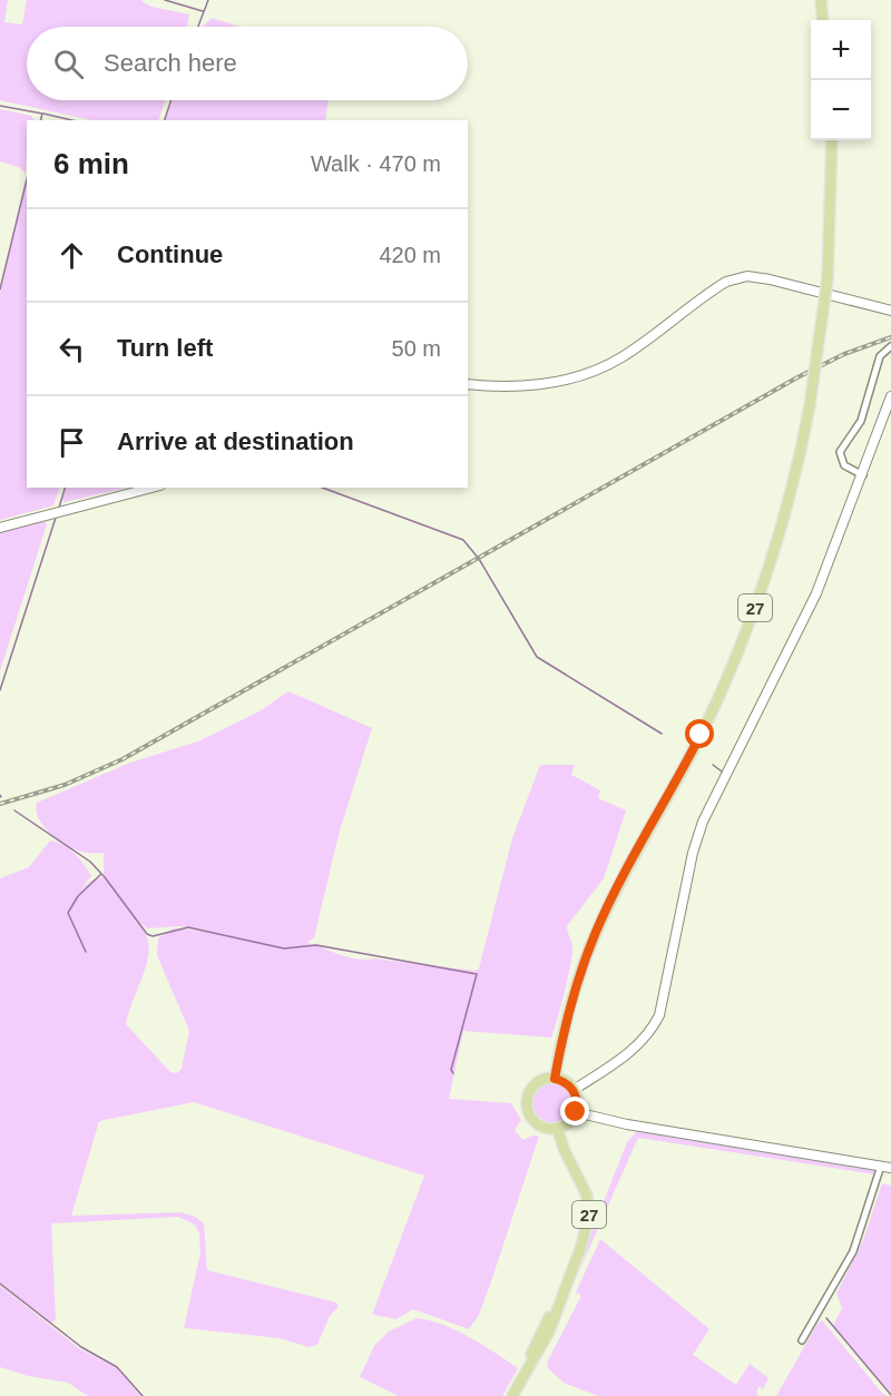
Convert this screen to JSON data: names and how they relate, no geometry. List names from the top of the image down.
{
  "streets": {
    "main road": ["27"]
  },
  "page": {
    "map_buttons": ["+", "−"],
    "search": "Search here",
    "heading": ["6 min", "Walk · 470 m"],
    "list": [
      ["Continue", "420 m"],
      ["Turn left", "50 m"],
      "Arrive at destination"
    ]
  }
}
